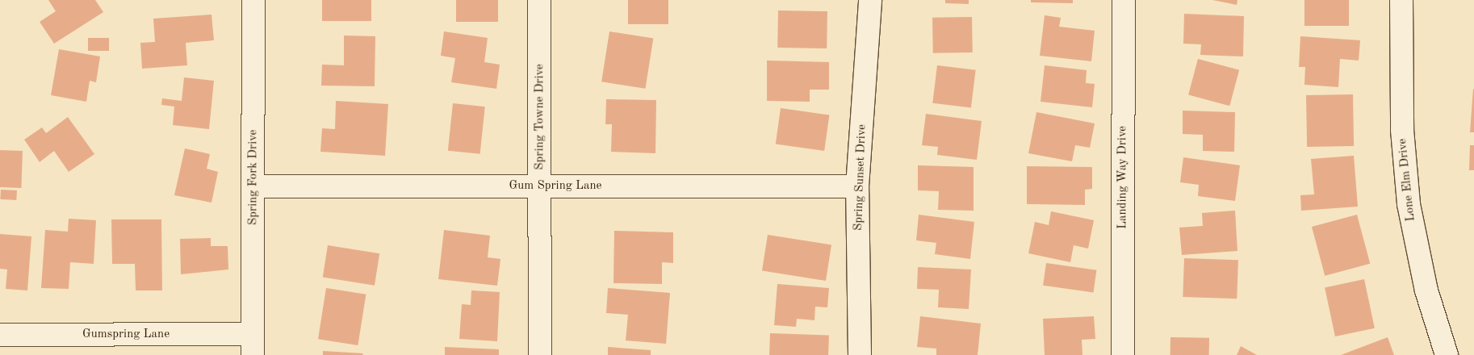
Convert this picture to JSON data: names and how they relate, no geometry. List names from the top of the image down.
{
  "streets": {
    "street": [
      "Spring Towne Drive",
      "Spring Fork Drive",
      "Spring Sunset Drive",
      "Landing Way Drive",
      "Lone Elm Drive",
      "Gum Spring Lane",
      "Gumspring Lane"
    ]
  },
  "crossings": [
    ["Spring Towne Drive", "Gum Spring Lane"],
    ["Spring Fork Drive", "Gum Spring Lane"],
    ["Spring Fork Drive", "Gumspring Lane"],
    ["Spring Sunset Drive", "Gum Spring Lane"]
  ]
}
